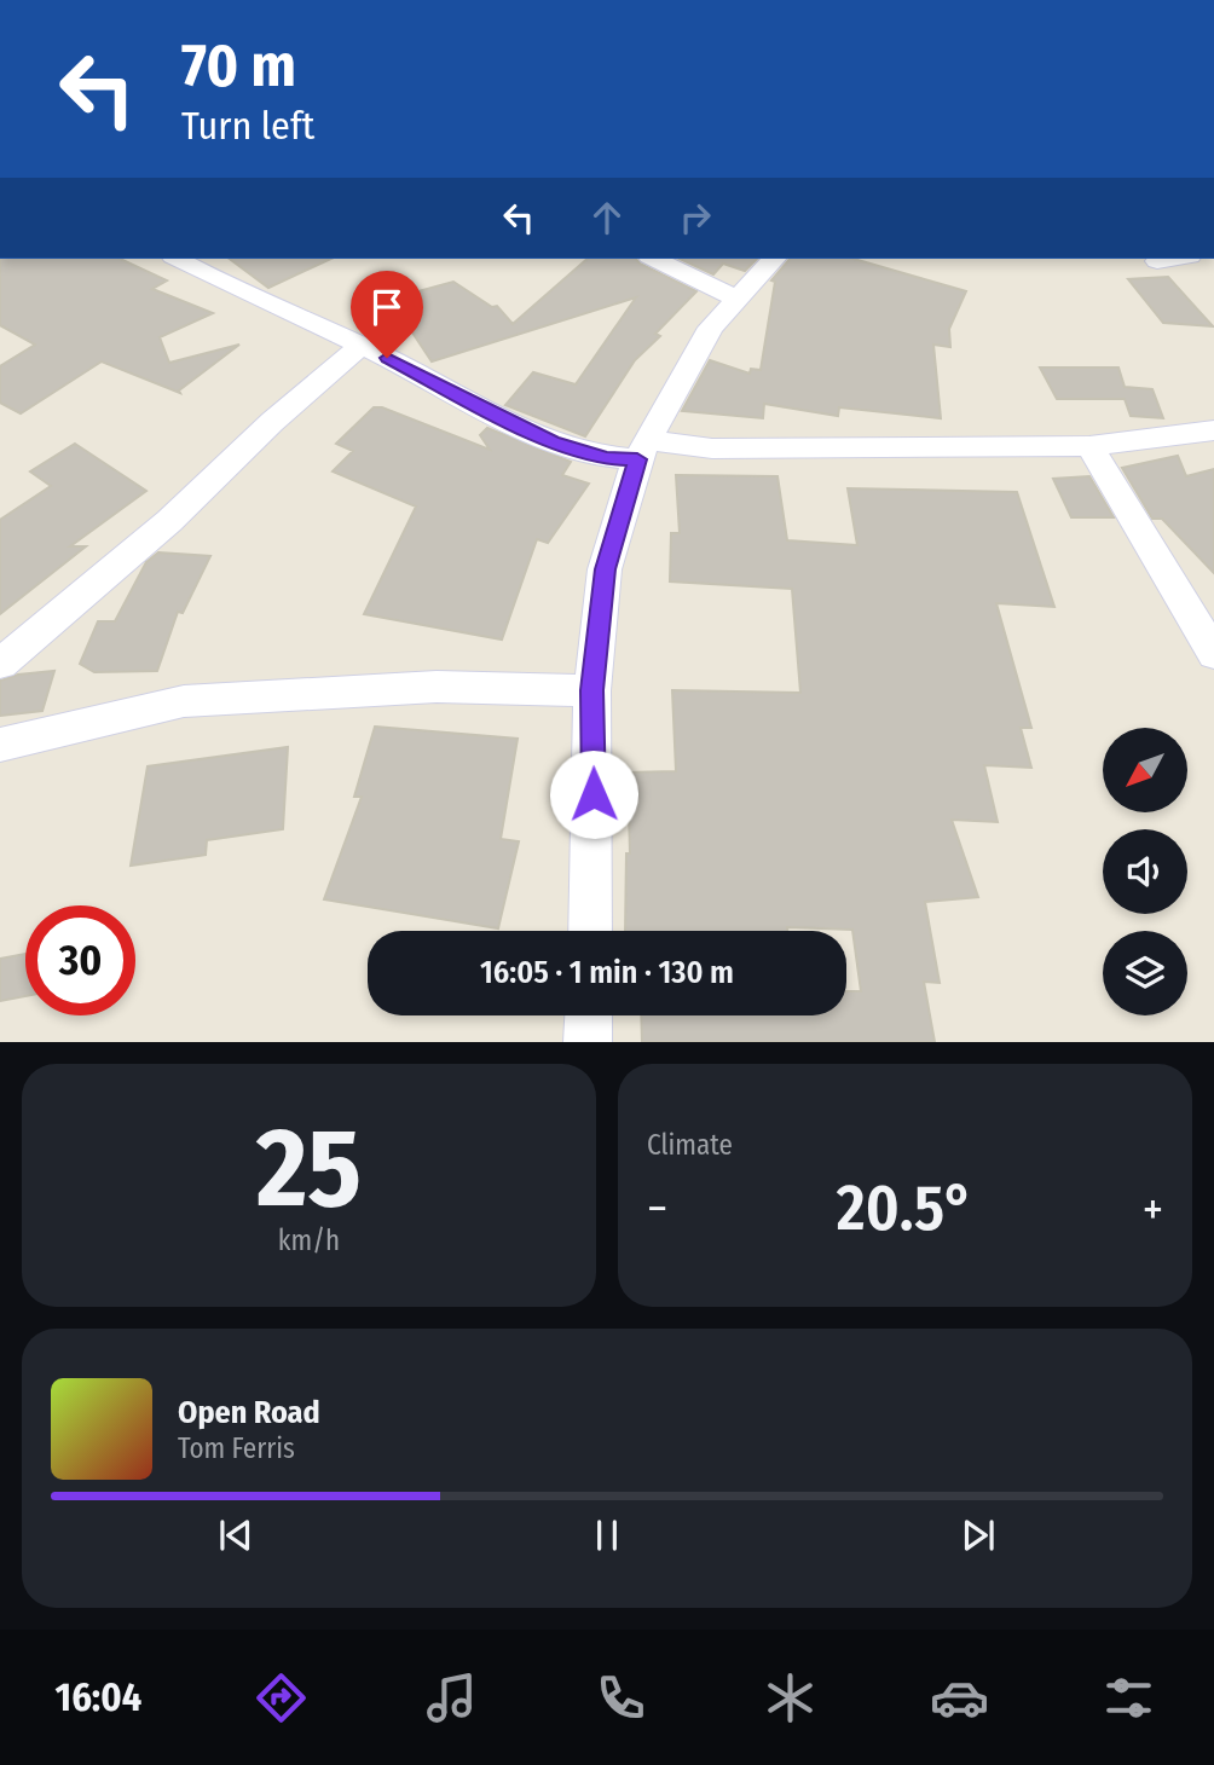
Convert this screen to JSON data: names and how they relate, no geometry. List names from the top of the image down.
{
  "north": "bottom left",
  "page": {
    "turn": ["70 m", "Turn left"],
    "limit": "30",
    "trip": "16:05 · 1 min · 130 m",
    "tile": [
      ["25", "km/h"],
      "Climate"
    ],
    "heat": ["−", "20.5°", "+"],
    "song": ["Open Road", "Tom Ferris"],
    "tabs": "16:04"
  }
}
